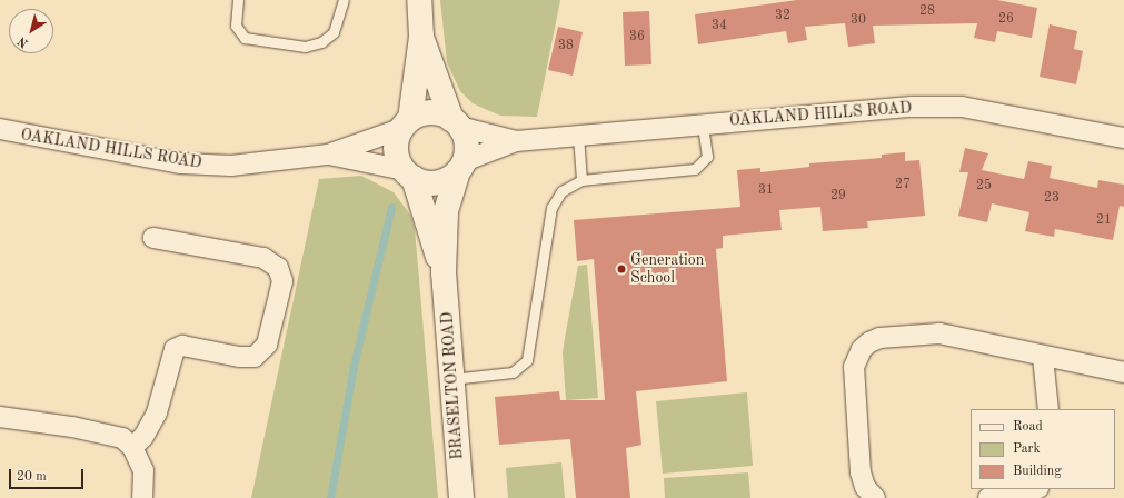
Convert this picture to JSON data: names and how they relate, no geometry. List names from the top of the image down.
{
  "streets": {
    "street": ["OAKLAND HILLS ROAD", "BRASELTON ROAD"]
  },
  "crossings": [
    ["OAKLAND HILLS ROAD", "BRASELTON ROAD"]
  ],
  "places": ["Generation School"],
  "house_numbers": [
    "28",
    "32",
    "26",
    "30",
    "34",
    "36",
    "38",
    "27",
    "25",
    "31",
    "29",
    "23",
    "21"
  ],
  "legend": ["Road", "Park", "Building"],
  "scale_bar": "20 m",
  "north": "bottom left"
}
